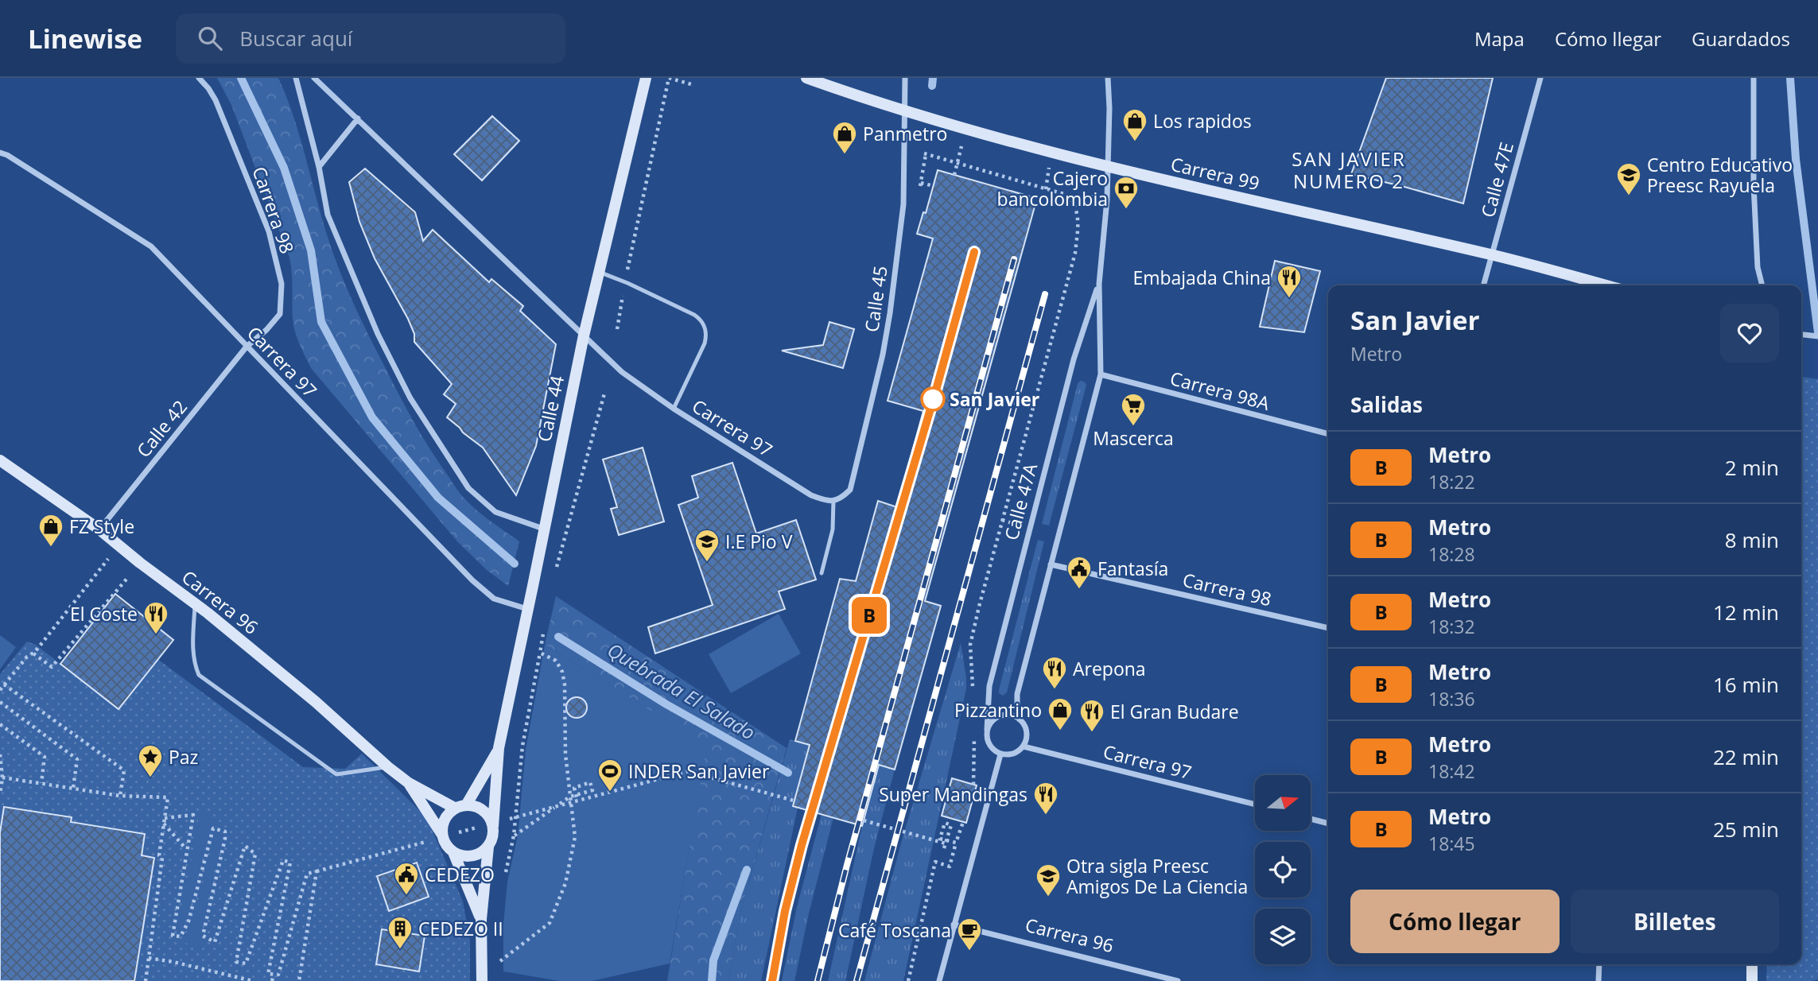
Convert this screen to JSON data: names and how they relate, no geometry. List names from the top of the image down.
{
  "streets": {
    "street": [
      "Carrera 99",
      "Calle 47E",
      "Carrera 98",
      "Calle 45",
      "Carrera 97",
      "Carrera 98A",
      "Calle 44",
      "Calle 42",
      "Calle 47A",
      "Carrera 96"
    ]
  },
  "crossings": [
    ["Carrera 99", "Calle 47E"],
    ["Carrera 99", "Calle 45"],
    ["Carrera 99", "Calle 47A"],
    ["Carrera 98", "Carrera 97"],
    ["Carrera 98", "Calle 42"],
    ["Carrera 98", "Calle 47A"],
    ["Calle 45", "Carrera 97"],
    ["Carrera 97", "Calle 44"],
    ["Carrera 97", "Calle 42"],
    ["Carrera 97", "Calle 47A"],
    ["Carrera 98A", "Calle 47A"],
    ["Calle 44", "Carrera 96"],
    ["Calle 42", "Carrera 96"]
  ],
  "districts": ["SAN JAVIER NUMERO 2"],
  "water": ["Quebrada El Salado"],
  "places": {
    "shop": [
      "Los rapidos",
      "Panmetro",
      "FZ Style",
      "Pizzantino"
    ],
    "school or university": ["Centro Educativo Preesc Rayuela", "I.E Pio V", "Otra sigla Preesc Amigos De La Ciencia"],
    "bank": ["Cajero bancolombia"],
    "restaurant": [
      "Embajada China",
      "El Coste",
      "Arepona",
      "El Gran Budare",
      "Super Mandingas"
    ],
    "other": ["San Javier"],
    "supermarket": ["Mascerca"],
    "public building": ["Fantasía", "CEDEZO"],
    "place": ["Paz"],
    "sports": ["INDER San Javier"],
    "building": ["CEDEZO II"],
    "cafe": ["Café Toscana"]
  },
  "lines": ["metro line B"],
  "north": "right",
  "page": {
    "header": "Linewise",
    "search": "Buscar aquí",
    "nav": ["Mapa", "Cómo llegar", "Guardados"],
    "on_map": "B",
    "heading": [
      ["San Javier", "Metro"],
      "Salidas"
    ],
    "list": [
      {
        "mark": "B",
        "name": "Metro",
        "note": "18:22",
        "value": "2 min"
      },
      {
        "mark": "B",
        "name": "Metro",
        "note": "18:28",
        "value": "8 min"
      },
      {
        "mark": "B",
        "name": "Metro",
        "note": "18:32",
        "value": "12 min"
      },
      {
        "mark": "B",
        "name": "Metro",
        "note": "18:36",
        "value": "16 min"
      },
      {
        "mark": "B",
        "name": "Metro",
        "note": "18:42",
        "value": "22 min"
      },
      {
        "mark": "B",
        "name": "Metro",
        "note": "18:45",
        "value": "25 min"
      }
    ],
    "buttons": ["Cómo llegar", "Billetes"]
  }
}
